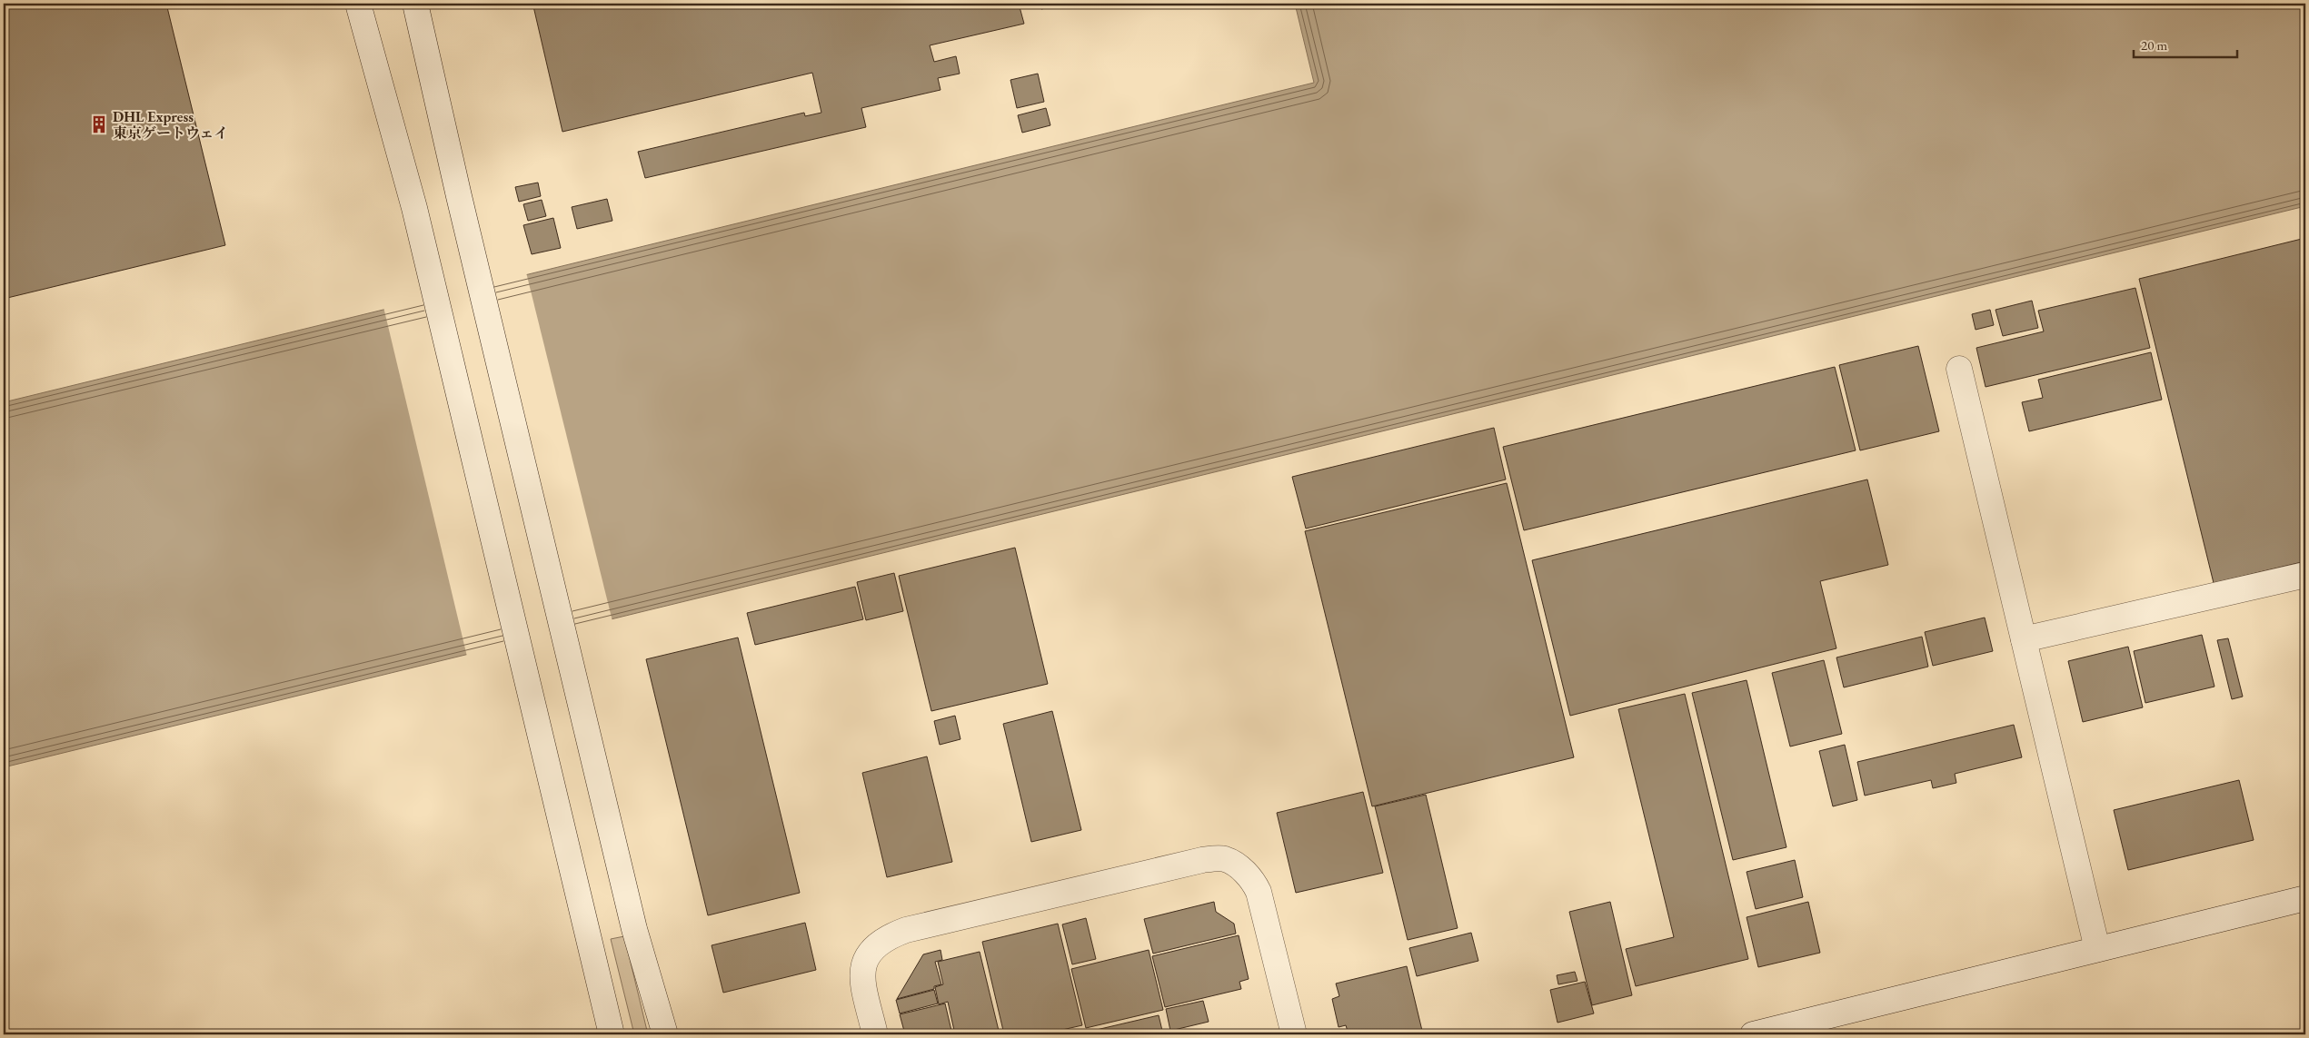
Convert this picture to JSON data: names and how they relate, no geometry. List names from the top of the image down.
{
  "places": {
    "building": ["DHL Express 東京ゲートウェイ"]
  },
  "scale_bar": "20 m"
}
